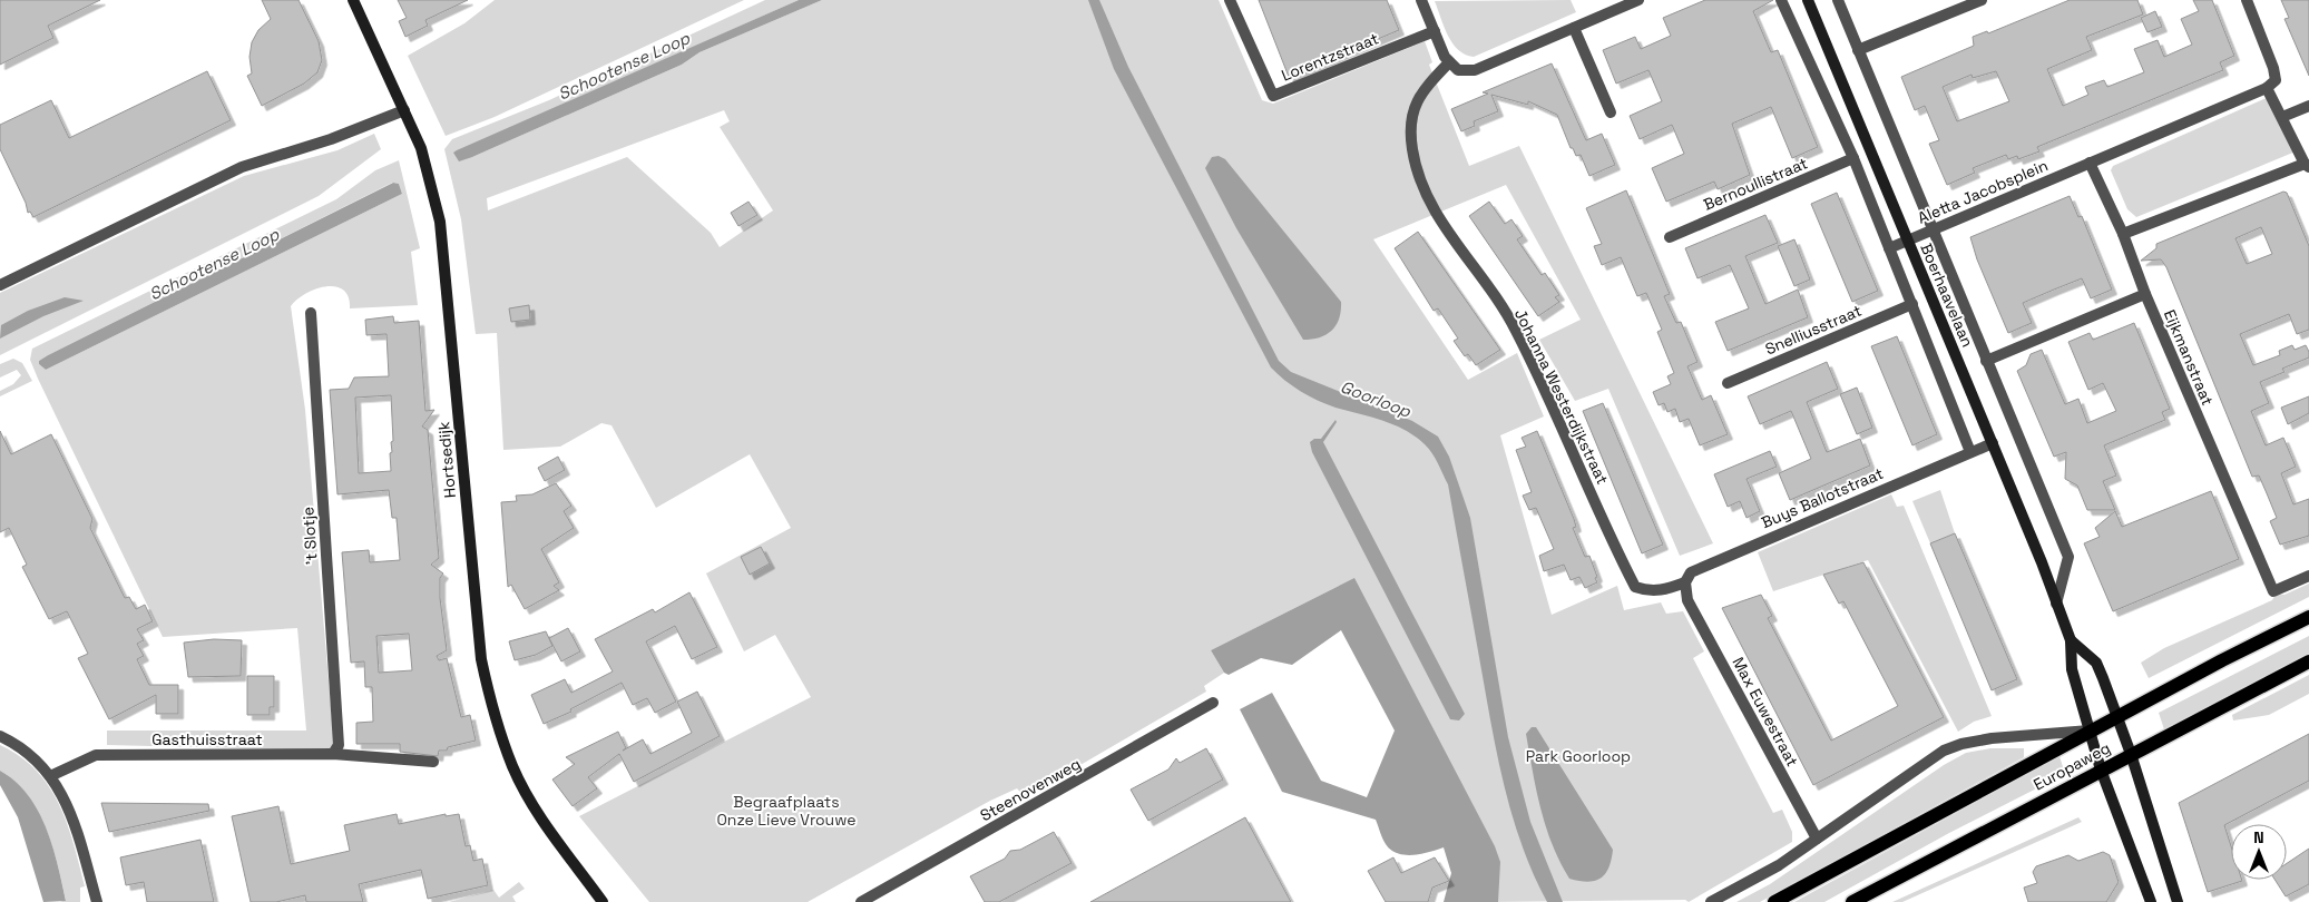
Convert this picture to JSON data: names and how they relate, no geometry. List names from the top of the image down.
{
  "streets": {
    "main road": ["Boerhaavelaan", "Hortsedijk", "Europaweg"],
    "street": [
      "Lorentzstraat",
      "Bernoullistraat",
      "Aletta Jacobsplein",
      "Snelliusstraat",
      "Eijkmanstraat",
      "Johanna Westerdijkstraat",
      "Buys Ballotstraat",
      "'t Slotje",
      "Max Euwestraat",
      "Gasthuisstraat",
      "Steenovenweg"
    ]
  },
  "crossings": [
    ["Aletta Jacobsplein", "Boerhaavelaan"],
    ["Boerhaavelaan", "Buys Ballotstraat"],
    ["Boerhaavelaan", "Europaweg"],
    ["Johanna Westerdijkstraat", "Buys Ballotstraat"],
    ["Johanna Westerdijkstraat", "Max Euwestraat"],
    ["Buys Ballotstraat", "Max Euwestraat"],
    ["'t Slotje", "Gasthuisstraat"],
    ["Max Euwestraat", "Europaweg"]
  ],
  "water": ["Schootense Loop", "Goorloop"],
  "parks": ["Park Goorloop", "Begraafplaats Onze Lieve Vrouwe"],
  "north": "top"
}
